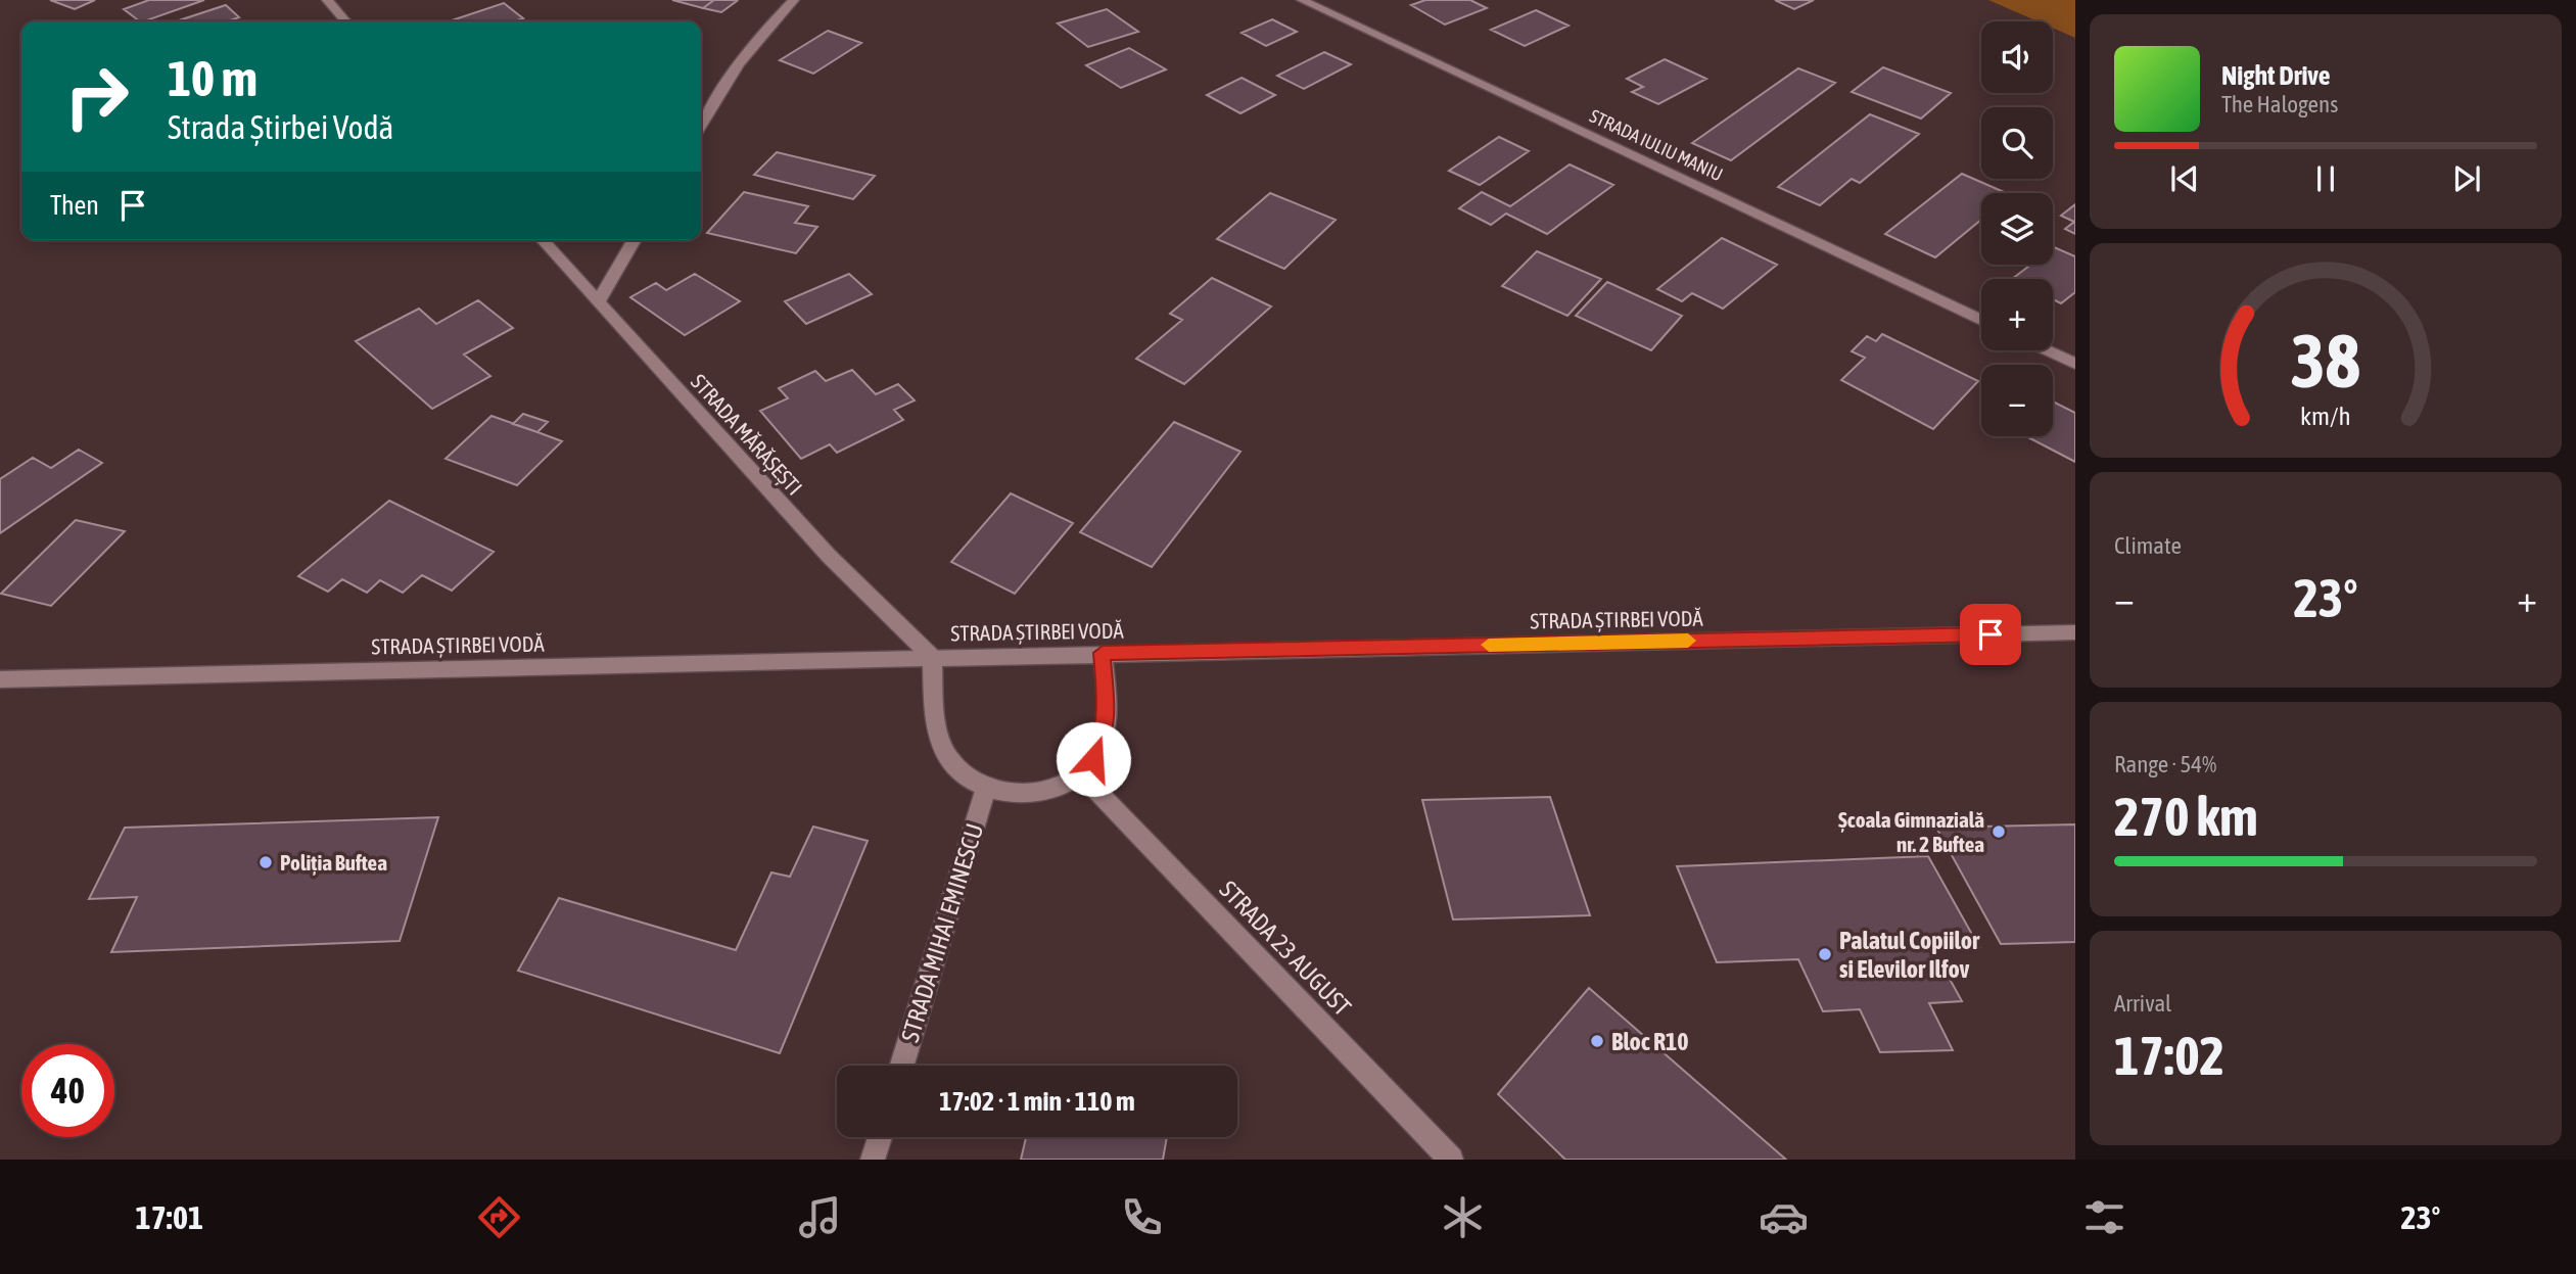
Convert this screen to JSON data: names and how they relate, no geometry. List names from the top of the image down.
{
  "streets": {
    "street": [
      "STRADA IULIU MANIU",
      "STRADA MĂRĂȘEȘTI",
      "STRADA ȘTIRBEI VODĂ",
      "STRADA MIHAI EMINESCU",
      "STRADA 23 AUGUST"
    ]
  },
  "crossings": [
    ["STRADA MĂRĂȘEȘTI", "STRADA ȘTIRBEI VODĂ"],
    ["STRADA MĂRĂȘEȘTI", "STRADA MIHAI EMINESCU"],
    ["STRADA MĂRĂȘEȘTI", "STRADA 23 AUGUST"],
    ["STRADA ȘTIRBEI VODĂ", "STRADA MIHAI EMINESCU"],
    ["STRADA ȘTIRBEI VODĂ", "STRADA 23 AUGUST"],
    ["STRADA MIHAI EMINESCU", "STRADA 23 AUGUST"]
  ],
  "places": [
    "Școala Gimnazială nr. 2 Buftea",
    "Poliția Buftea",
    "Palatul Copiilor si Elevilor Ilfov",
    "Bloc R10"
  ],
  "page": {
    "map_buttons": ["+", "−"],
    "turn": ["10 m", "Strada Știrbei Vodă"],
    "song": ["Night Drive", "The Halogens"],
    "then": "Then",
    "tile": [
      "Climate",
      ["Range · 54%", "270 km"],
      ["Arrival", "17:02"]
    ],
    "heat": ["−", "23°", "+"],
    "limit": "40",
    "trip": "17:02 · 1 min · 110 m",
    "tabs": ["17:01", "23°"],
    "gauge": ["38", "km/h"]
  }
}
